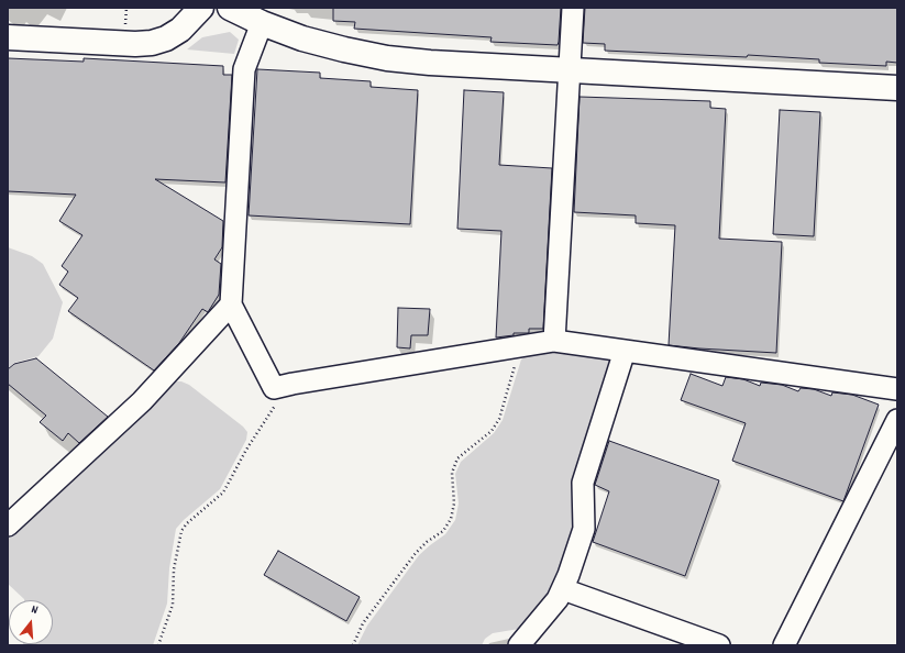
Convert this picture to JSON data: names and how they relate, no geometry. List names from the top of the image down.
{
  "north": "top"
}
